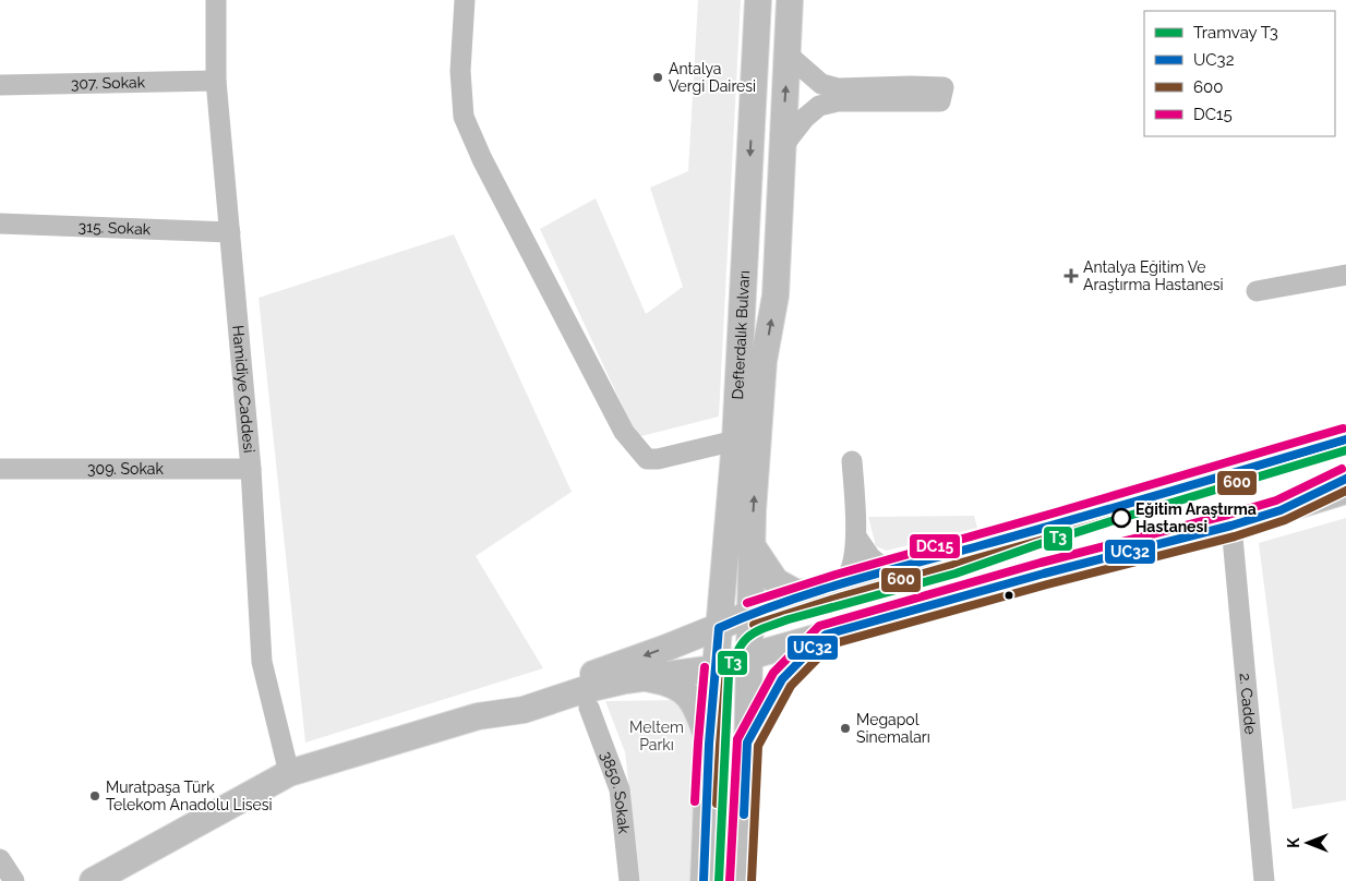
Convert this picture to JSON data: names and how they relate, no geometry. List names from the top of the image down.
{
  "streets": {
    "main road": ["Defterdalık Bulvarı"],
    "street": [
      "307. Sokak",
      "315. Sokak",
      "Hamidiye Caddesi",
      "309. Sokak",
      "2. Cadde",
      "3850. Sokak"
    ]
  },
  "crossings": [
    ["307. Sokak", "Hamidiye Caddesi"],
    ["315. Sokak", "Hamidiye Caddesi"],
    ["Hamidiye Caddesi", "309. Sokak"]
  ],
  "parks": ["Meltem Parkı"],
  "places": {
    "other": [
      "Antalya Vergi Dairesi",
      "Eğitim Araştırma Hastanesi",
      "Megapol Sinemaları",
      "Muratpaşa Türk Telekom Anadolu Lisesi"
    ],
    "health": ["Antalya Eğitim Ve Araştırma Hastanesi"]
  },
  "lines": [
    "transit line DC15",
    "transit line UC32",
    "tram line T3",
    "transit line 600"
  ],
  "legend": [
    "Tramvay T3",
    "UC32",
    "600",
    "DC15"
  ],
  "north": "left"
}
